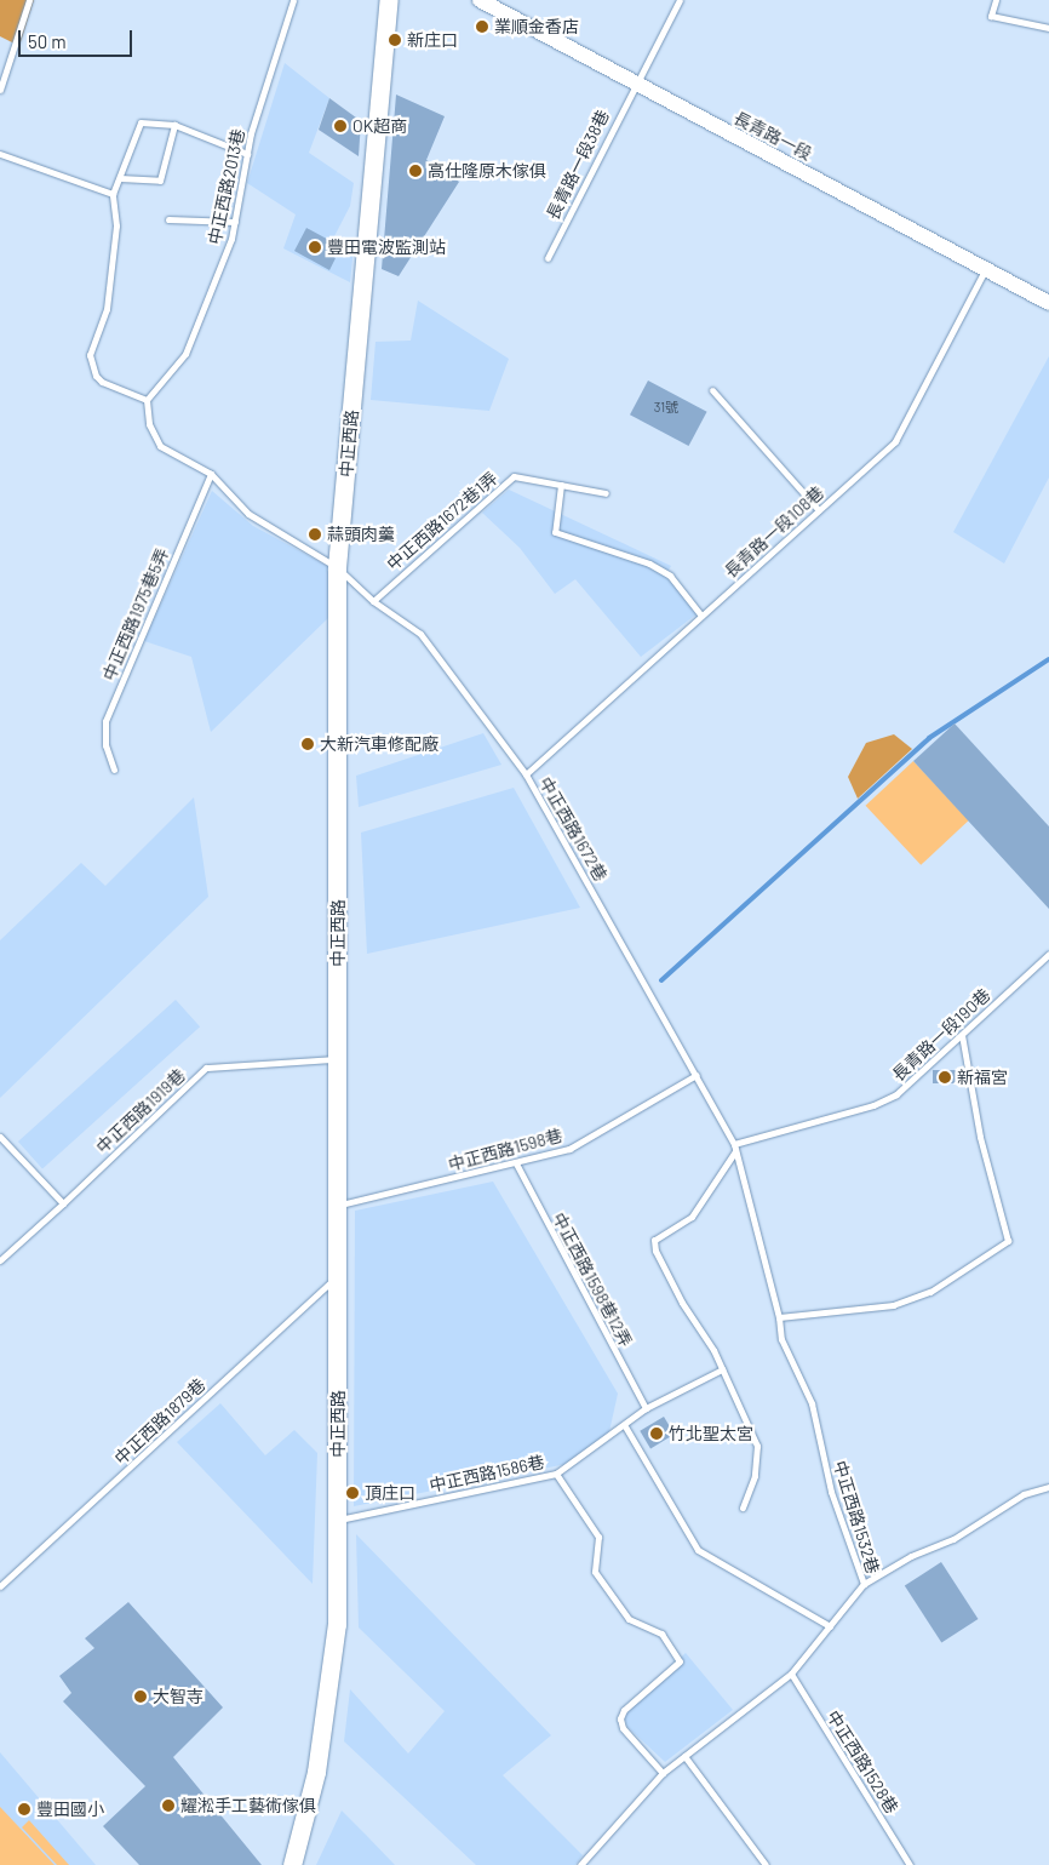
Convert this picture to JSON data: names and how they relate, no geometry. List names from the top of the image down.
{
  "streets": {
    "main road": ["中正西路"],
    "street": ["長青路一段"],
    "lane": [
      "長青路一段38巷",
      "中正西路2013巷",
      "中正西路1672巷1弄",
      "長青路一段108巷",
      "中正西路1975巷5弄",
      "中正西路1672巷",
      "長青路一段190巷",
      "中正西路1919巷",
      "中正西路1598巷",
      "中正西路1598巷12弄",
      "中正西路1879巷",
      "中正西路1586巷",
      "中正西路1532巷",
      "中正西路1528巷"
    ]
  },
  "crossings": [
    ["長青路一段", "長青路一段38巷"],
    ["長青路一段", "長青路一段108巷"],
    ["中正西路2013巷", "中正西路1672巷"],
    ["中正西路", "中正西路1672巷"],
    ["中正西路", "中正西路1919巷"],
    ["中正西路", "中正西路1598巷"],
    ["中正西路", "中正西路1879巷"],
    ["中正西路", "中正西路1586巷"],
    ["中正西路1672巷1弄", "中正西路1672巷"],
    ["長青路一段108巷", "中正西路1672巷"],
    ["中正西路1975巷5弄", "中正西路1672巷"],
    ["中正西路1672巷", "長青路一段190巷"],
    ["中正西路1672巷", "中正西路1598巷"],
    ["中正西路1672巷", "中正西路1532巷"],
    ["長青路一段190巷", "中正西路1532巷"],
    ["中正西路1598巷", "中正西路1598巷12弄"],
    ["中正西路1598巷12弄", "中正西路1586巷"],
    ["中正西路1532巷", "中正西路1528巷"]
  ],
  "places": [
    "業順金香店",
    "新庄口",
    "OK超商",
    "高仕隆原木傢俱",
    "豐田電波監測站",
    "蒜頭肉羹",
    "大新汽車修配廠",
    "新福宮",
    "竹北聖太宮",
    "頂庄口",
    "大智寺",
    "耀淞手工藝術傢俱",
    "豐田國小"
  ],
  "house_numbers": ["31號"],
  "scale_bar": "50 m"
}
